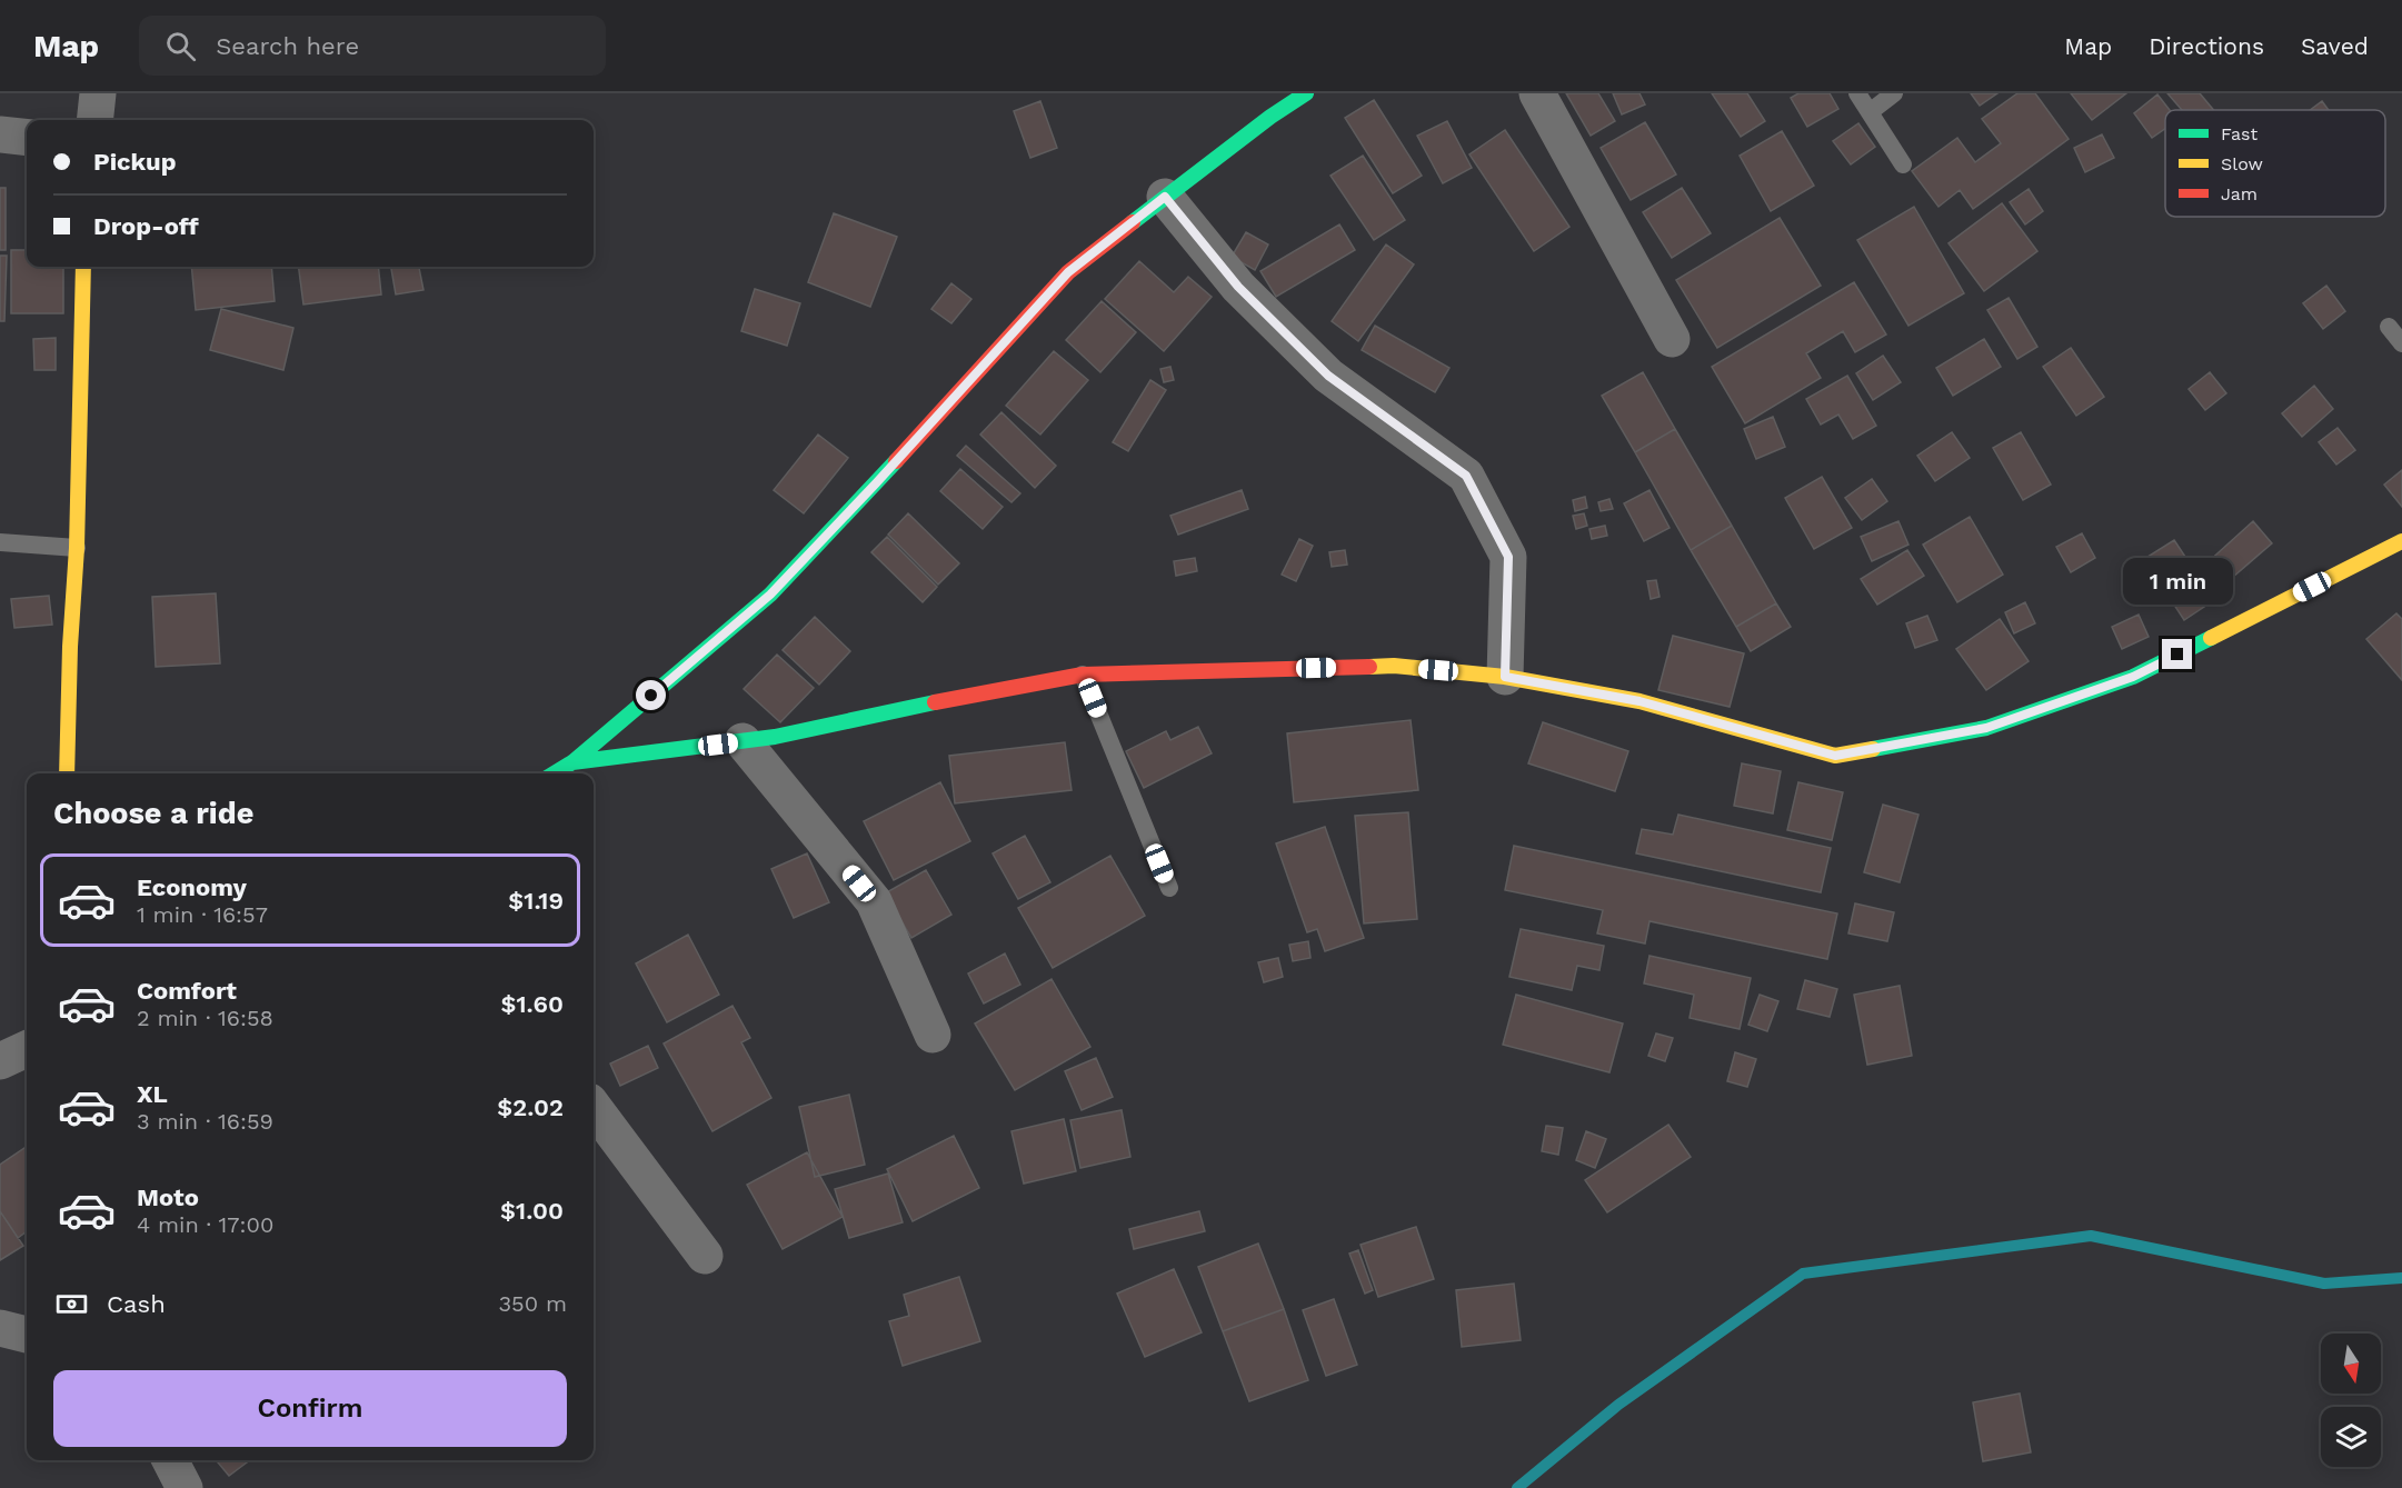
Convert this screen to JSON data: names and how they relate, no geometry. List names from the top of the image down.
{
  "legend": ["Fast", "Slow", "Jam"],
  "north": "bottom",
  "page": {
    "header": "Map",
    "search": "Search here",
    "nav": ["Map", "Directions", "Saved"],
    "banner": ["Pickup", "Drop-off"],
    "bubble": "1 min",
    "heading": "Choose a ride",
    "list": [
      {
        "name": "Economy",
        "note": "1 min · 16:57",
        "value": "$1.19"
      },
      {
        "name": "Comfort",
        "note": "2 min · 16:58",
        "value": "$1.60"
      },
      {
        "name": "XL",
        "note": "3 min · 16:59",
        "value": "$2.02"
      },
      {
        "name": "Moto",
        "note": "4 min · 17:00",
        "value": "$1.00"
      }
    ],
    "pay": ["Cash", "350 m"],
    "buttons": "Confirm"
  }
}
